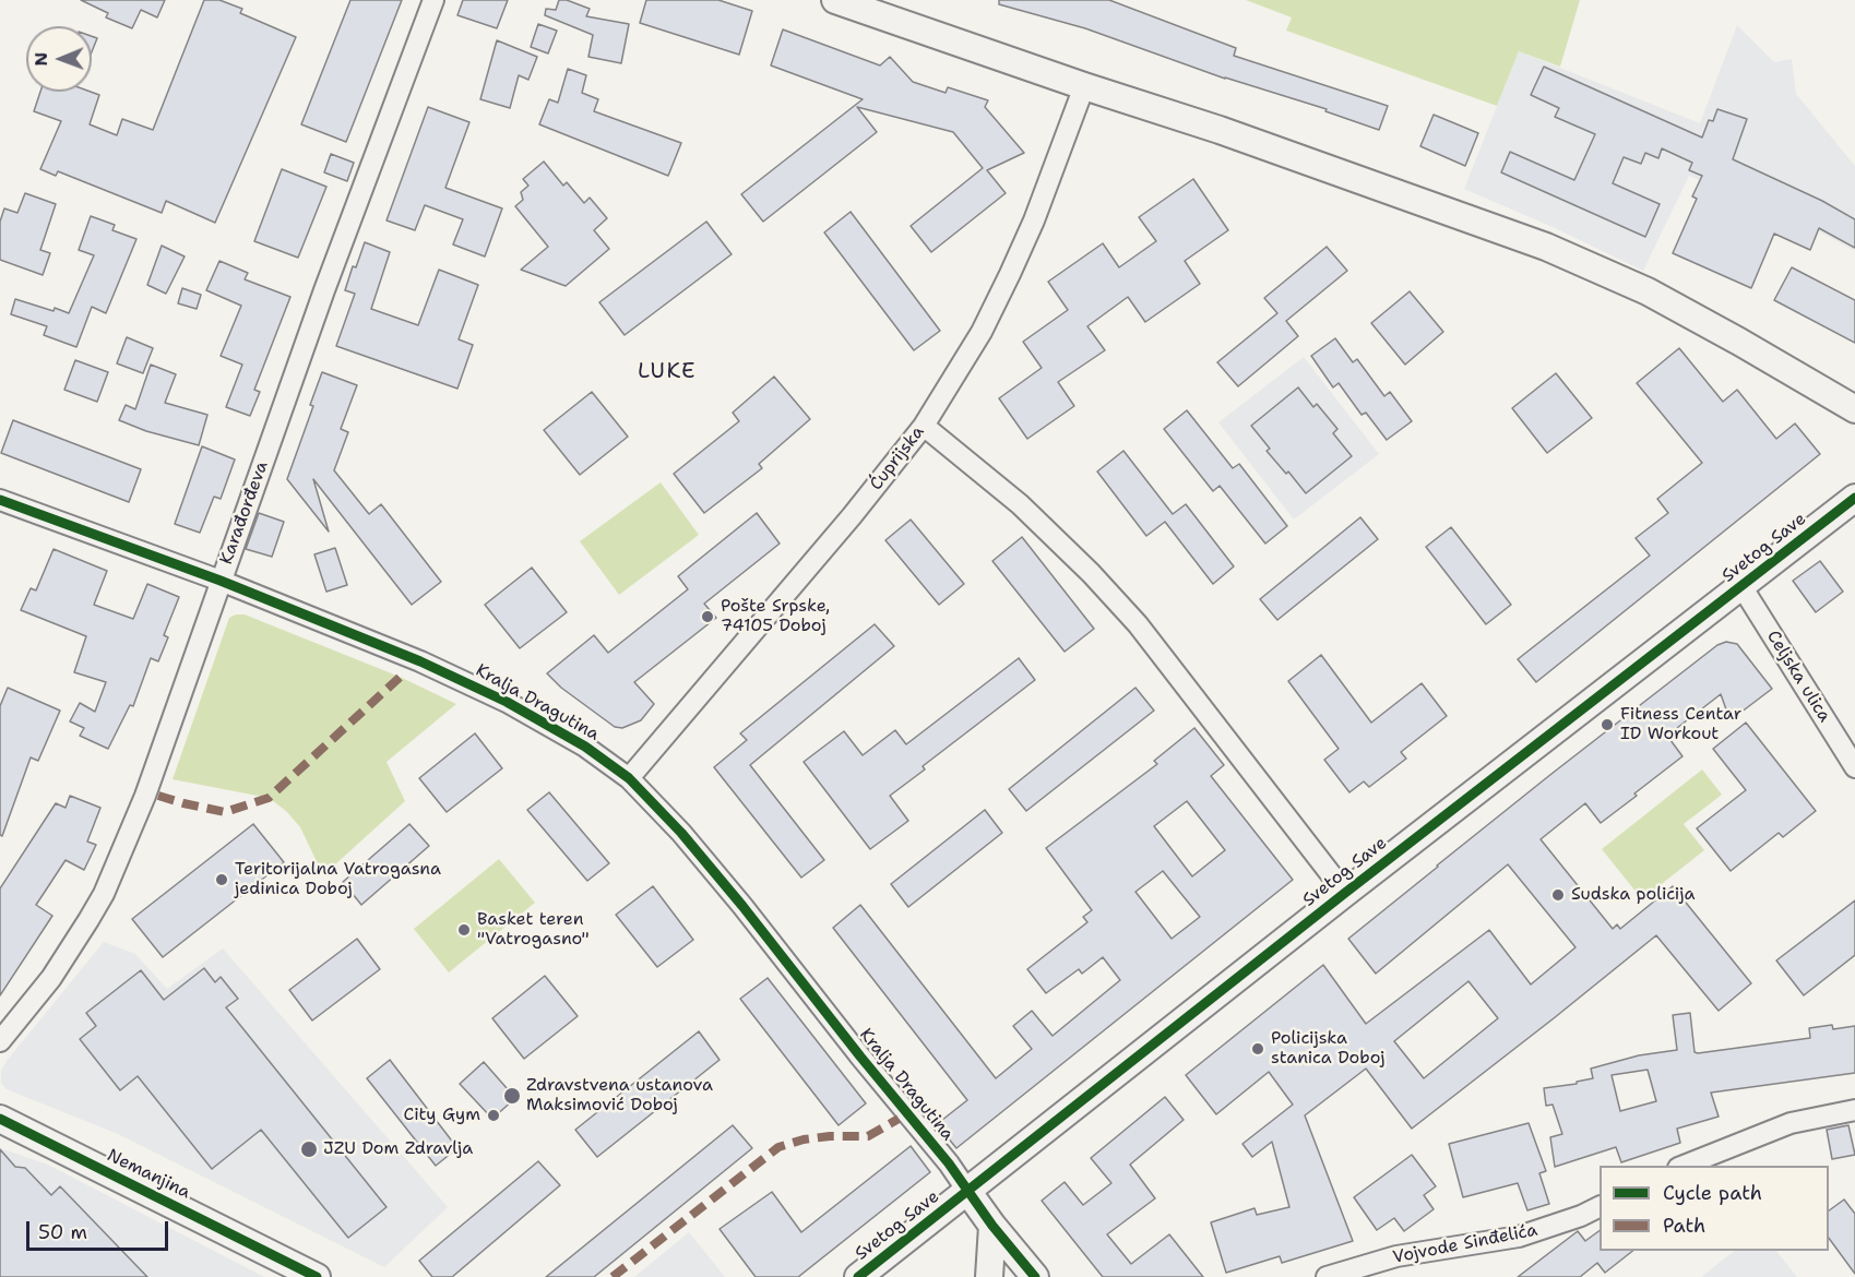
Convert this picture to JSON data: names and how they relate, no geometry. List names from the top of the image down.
{
  "streets": {
    "street": [
      "Ćuprijska",
      "Karađorđeva",
      "Svetog Save",
      "Celjska ulica",
      "Kralja Dragutina",
      "Nemanjina",
      "Vojvode Sinđelića"
    ]
  },
  "crossings": [
    ["Ćuprijska", "Kralja Dragutina"],
    ["Karađorđeva", "Kralja Dragutina"],
    ["Svetog Save", "Celjska ulica"],
    ["Svetog Save", "Kralja Dragutina"]
  ],
  "districts": ["LUKE"],
  "places": [
    "Pošte Srpske, 74105 Doboj",
    "Fitness Centar ID Workout",
    "Teritorijalna Vatrogasna jedinica Doboj",
    "Sudska policija",
    "Basket teren \"Vatrogasno\"",
    "Policijska stanica Doboj",
    "Zdravstvena ustanova Maksimović Doboj",
    "City Gym",
    "JZU Dom Zdravlja"
  ],
  "legend": ["Cycle path", "Path"],
  "scale_bar": "50 m",
  "north": "left"
}
